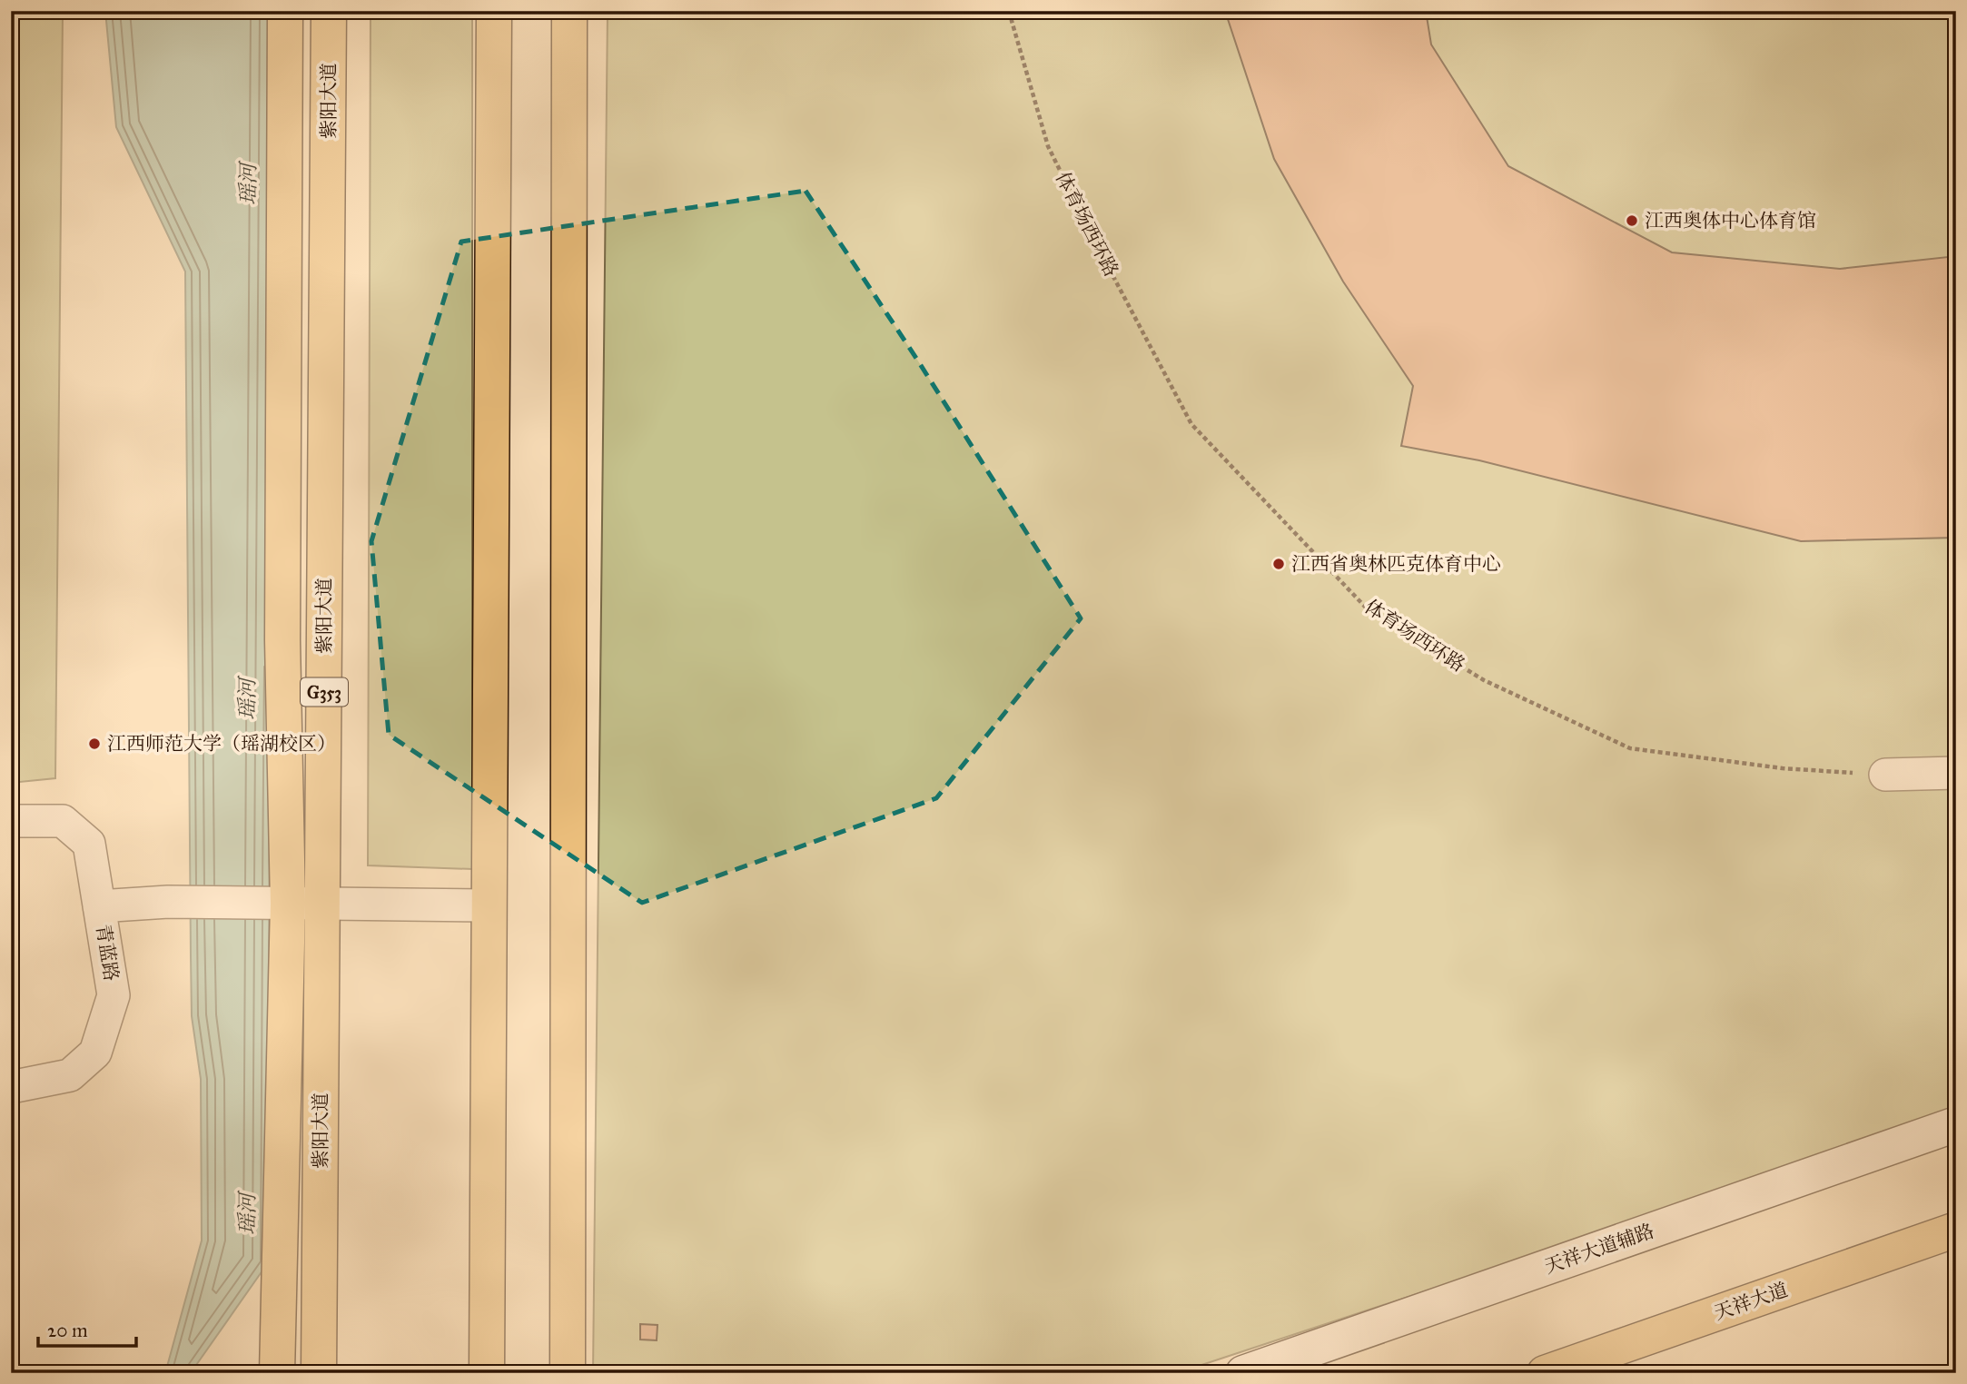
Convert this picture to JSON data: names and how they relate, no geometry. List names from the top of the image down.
{
  "streets": {
    "main road": [
      "紫阳大道",
      "G353",
      "天祥大道辅路",
      "天祥大道"
    ],
    "street": ["青蓝路"],
    "path": ["体育场西环路"]
  },
  "water": ["瑶河"],
  "places": ["江西奥体中心体育馆", "江西省奥林匹克体育中心", "江西师范大学（瑶湖校区）"],
  "scale_bar": "20 m"
}
